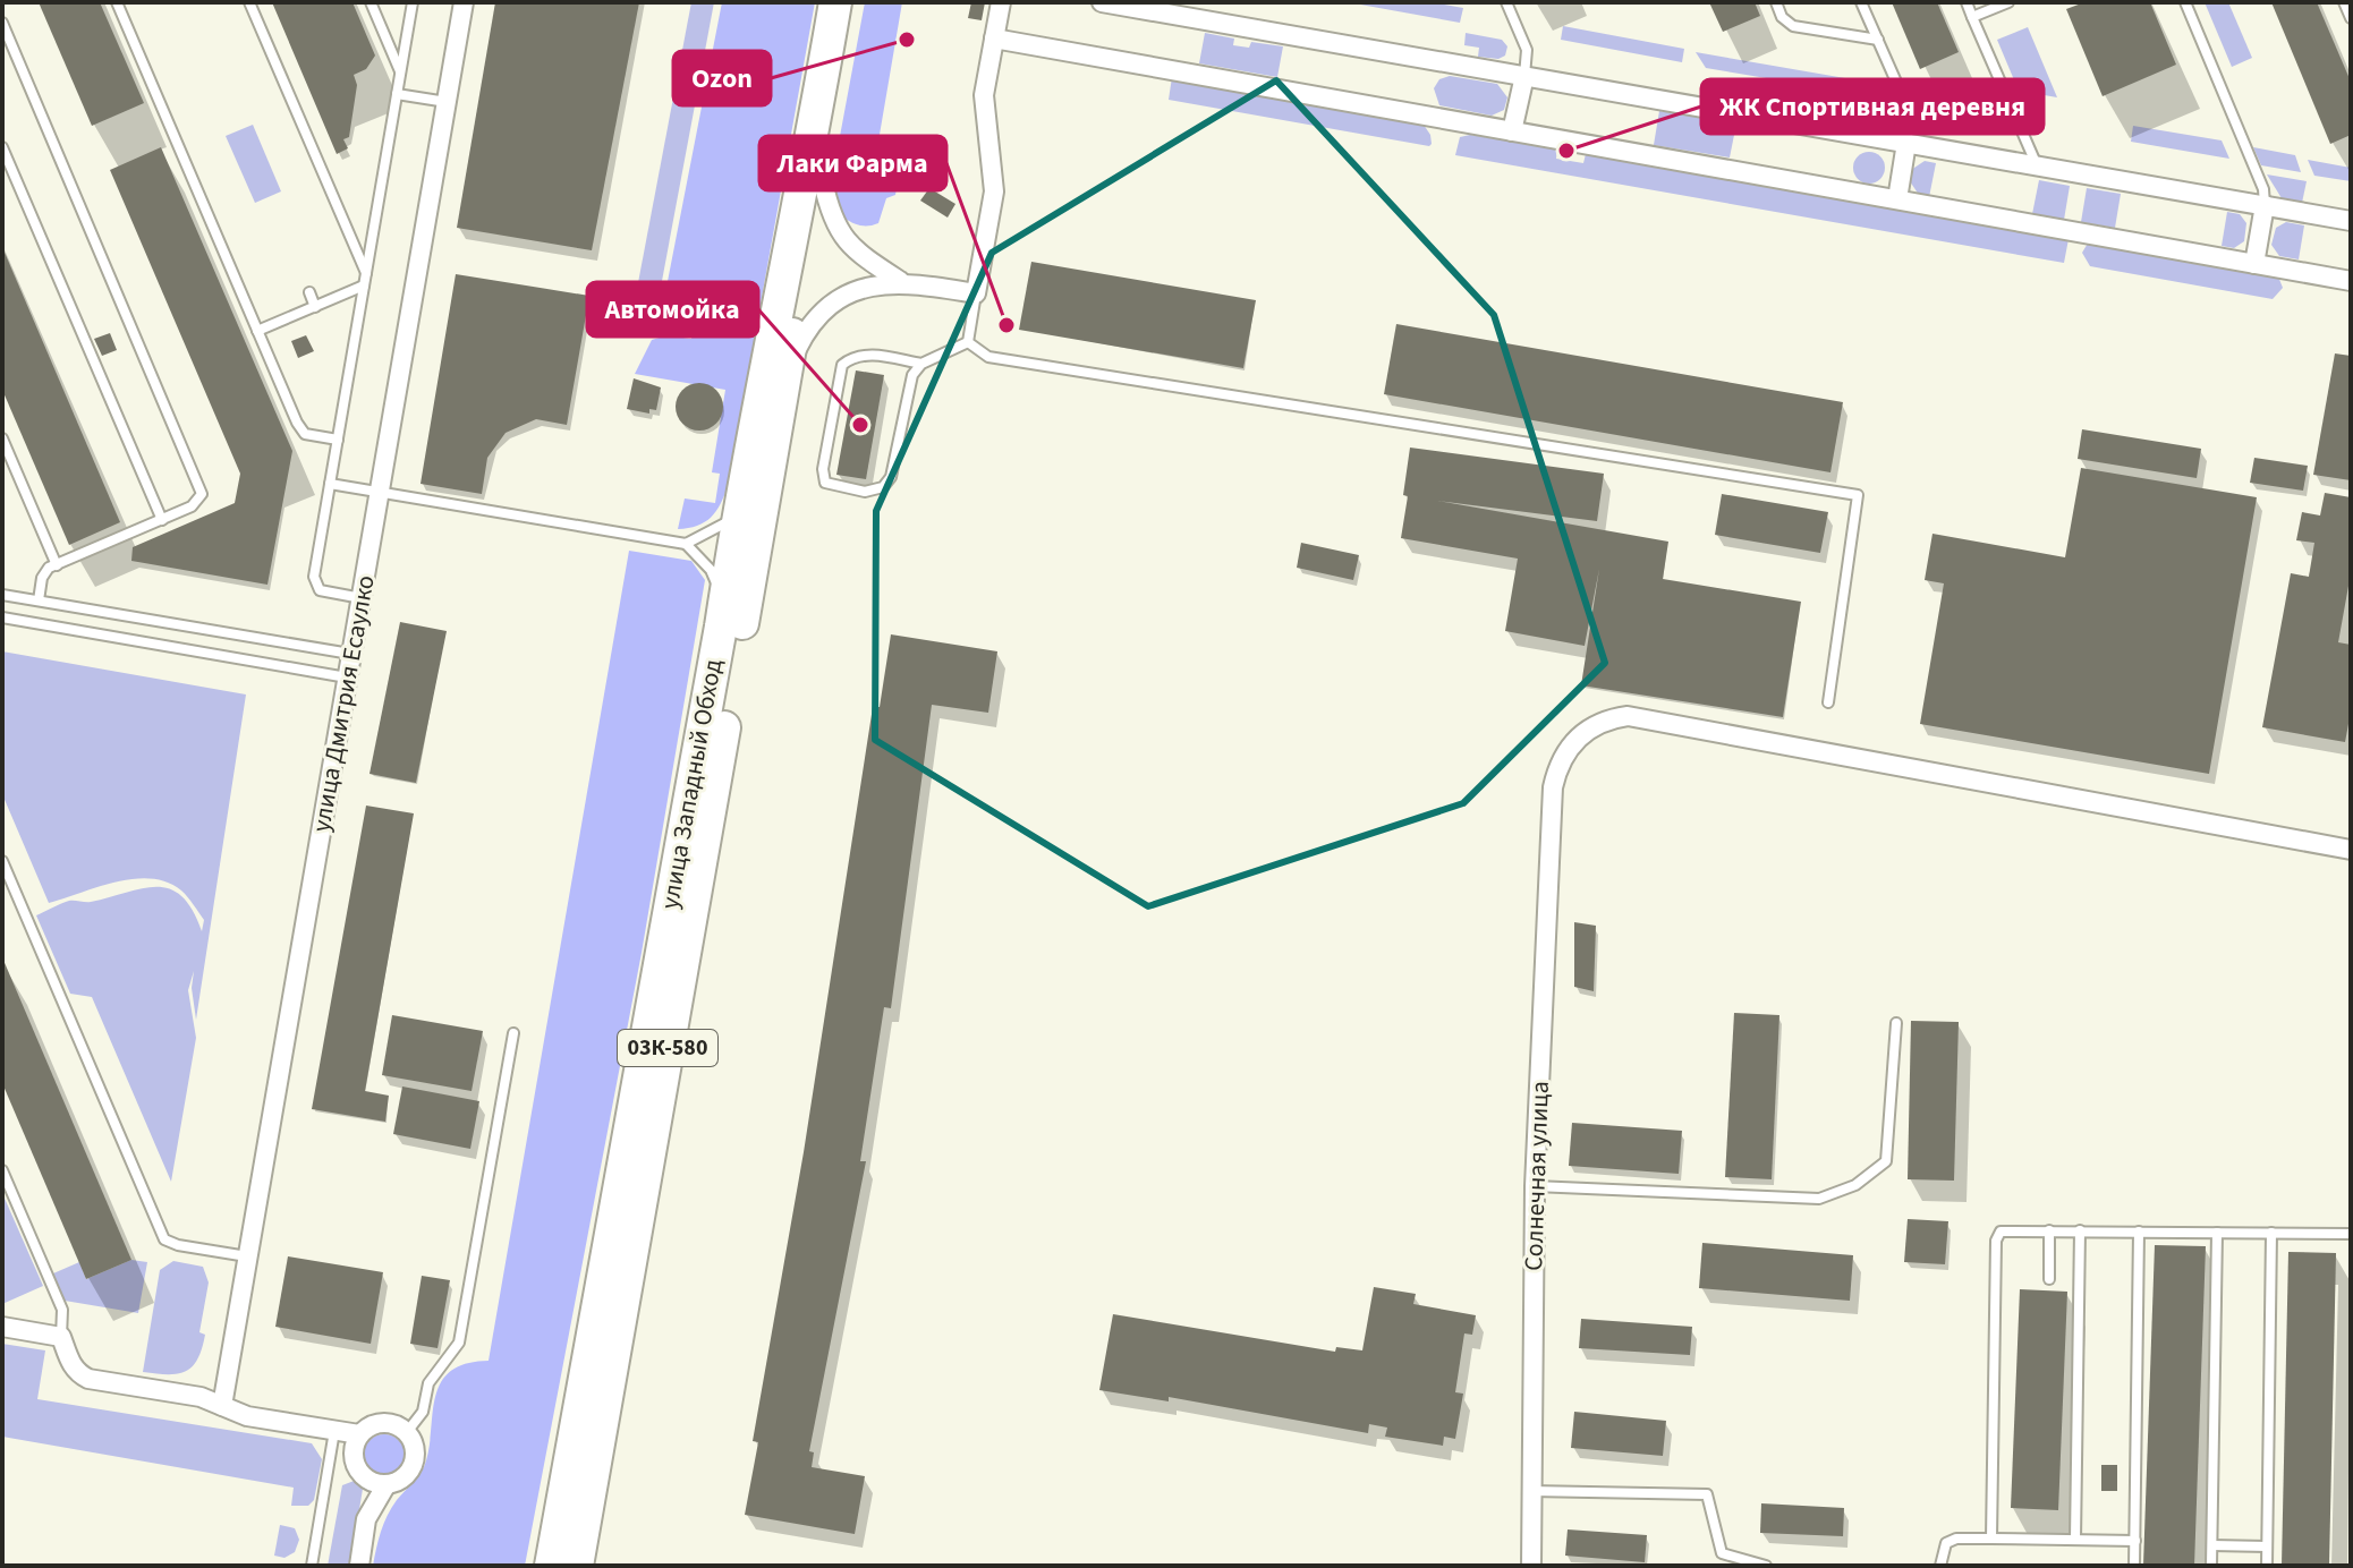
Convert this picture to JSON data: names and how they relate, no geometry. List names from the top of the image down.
{
  "streets": {
    "highway": ["улица Западный Обход", "03К-580"],
    "street": ["улица Дмитрия Есаулко", "Солнечная улица"]
  },
  "places": [
    "Ozon",
    "ЖК Спортивная деревня",
    "Лаки Фарма",
    "Автомойка"
  ]
}
